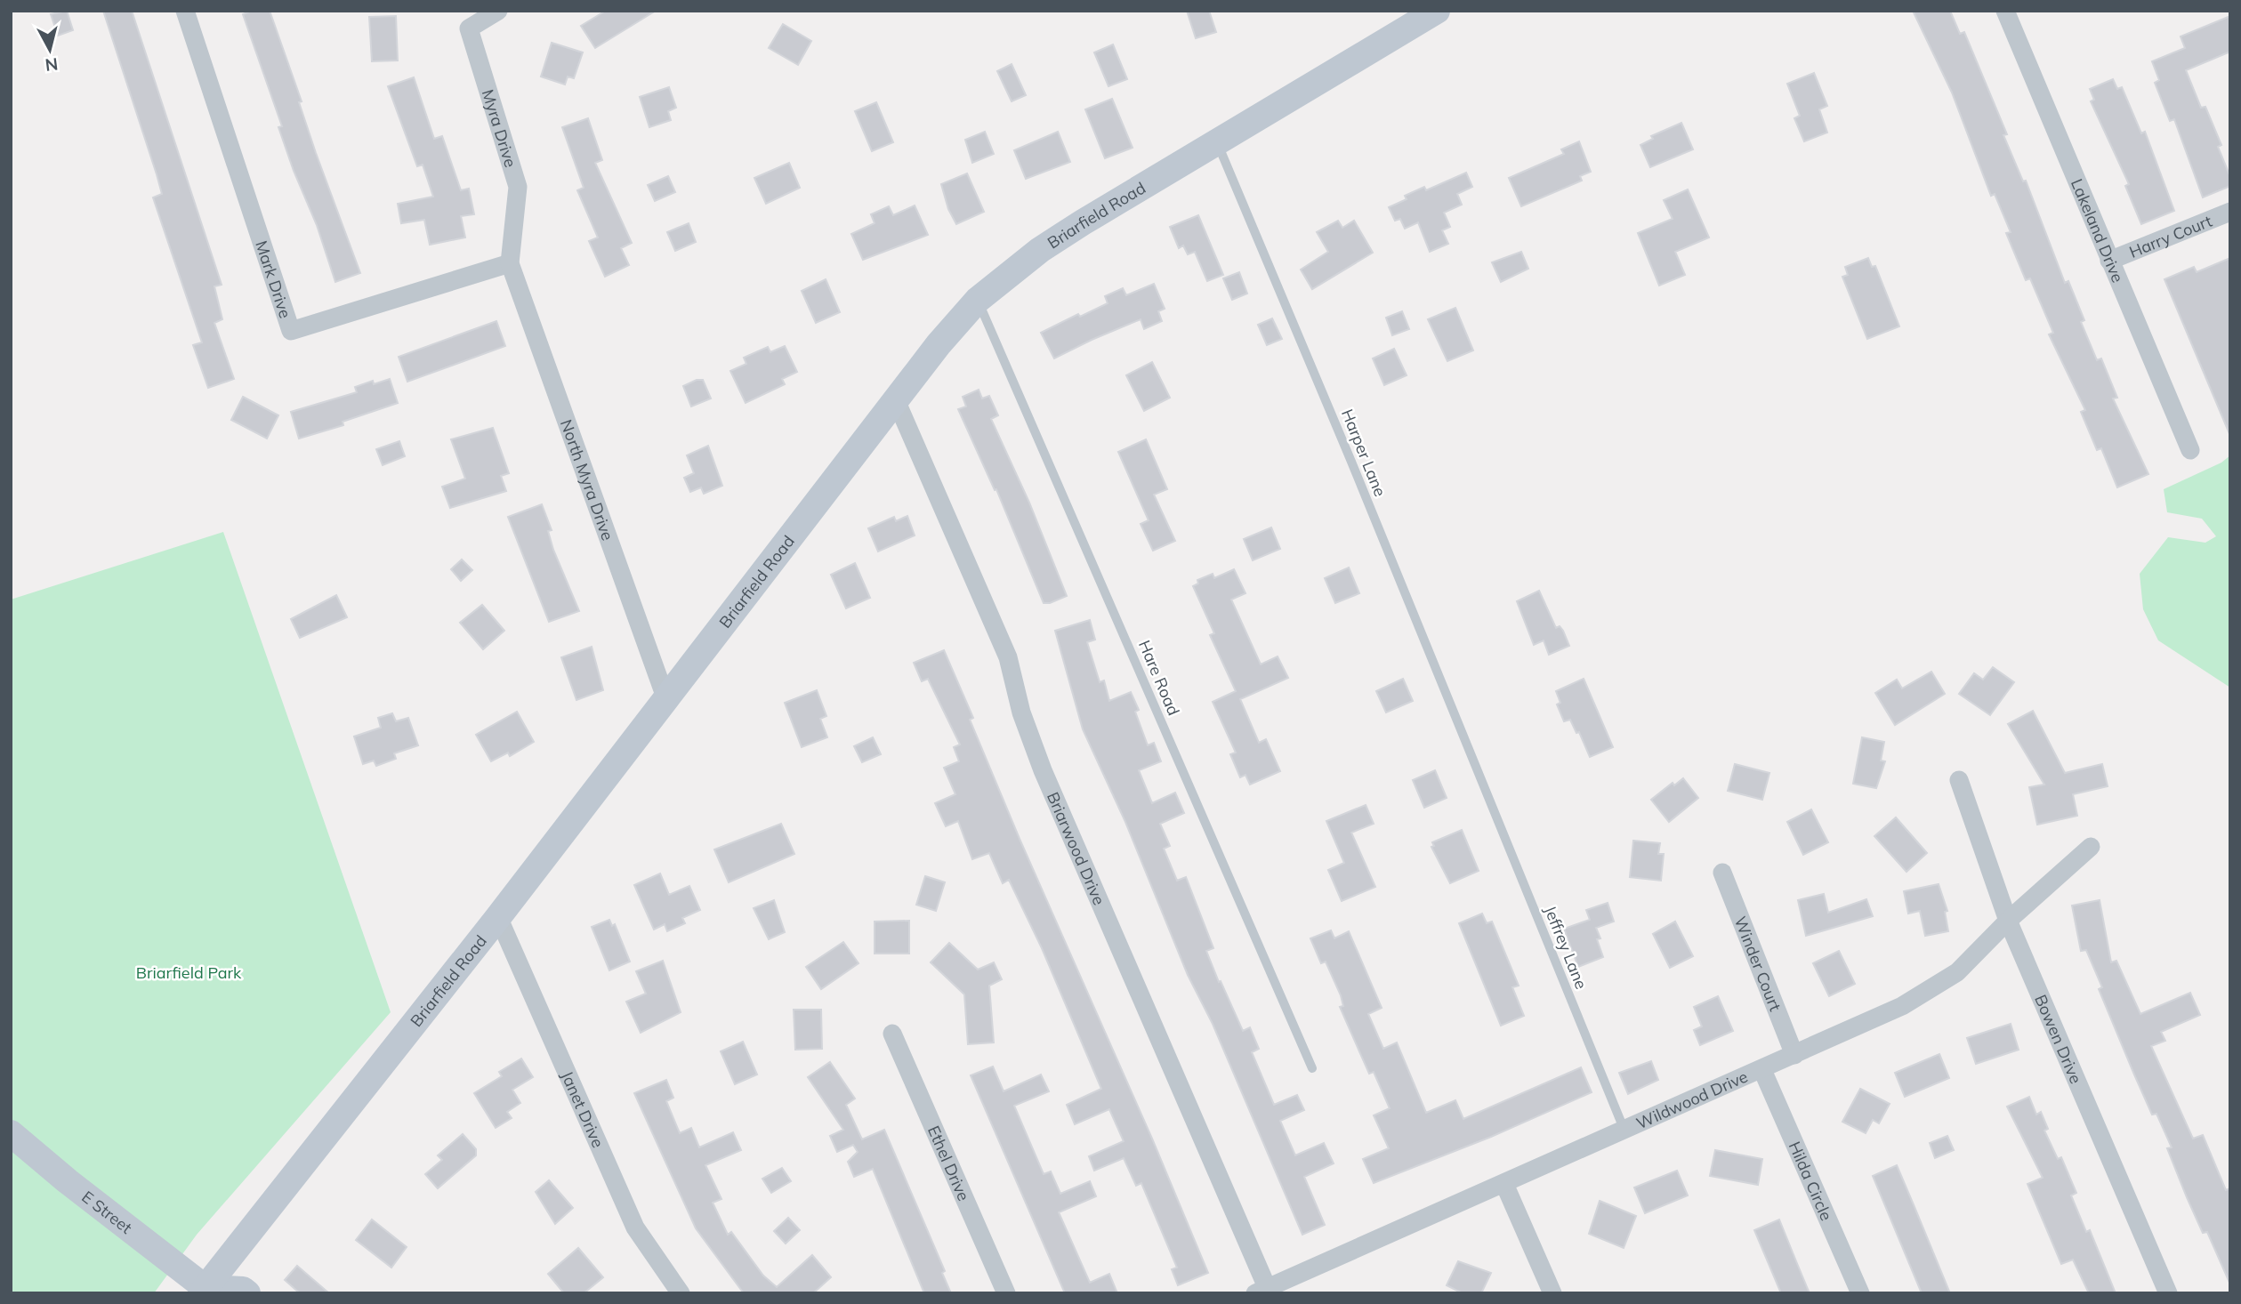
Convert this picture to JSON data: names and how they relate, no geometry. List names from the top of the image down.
{
  "streets": {
    "main road": ["Briarfield Road", "E Street"],
    "street": [
      "Myra Drive",
      "Lakeland Drive",
      "Harry Court",
      "Mark Drive",
      "North Myra Drive",
      "Briarwood Drive",
      "Winder Court",
      "Bowen Drive",
      "Wildwood Drive",
      "Janet Drive",
      "Ethel Drive",
      "Hilda Circle"
    ],
    "lane": ["Harper Lane", "Hare Road", "Jeffrey Lane"]
  },
  "crossings": [
    ["Myra Drive", "Mark Drive"],
    ["Myra Drive", "North Myra Drive"],
    ["Briarfield Road", "Harper Lane"],
    ["Briarfield Road", "North Myra Drive"],
    ["Briarfield Road", "Hare Road"],
    ["Briarfield Road", "Briarwood Drive"],
    ["Briarfield Road", "Janet Drive"],
    ["Briarfield Road", "E Street"],
    ["Lakeland Drive", "Harry Court"],
    ["Mark Drive", "North Myra Drive"],
    ["Harper Lane", "Jeffrey Lane"],
    ["Briarwood Drive", "Wildwood Drive"],
    ["Jeffrey Lane", "Wildwood Drive"],
    ["Winder Court", "Wildwood Drive"],
    ["Bowen Drive", "Wildwood Drive"],
    ["Wildwood Drive", "Hilda Circle"]
  ],
  "parks": ["Briarfield Park"],
  "north": "bottom"
}
